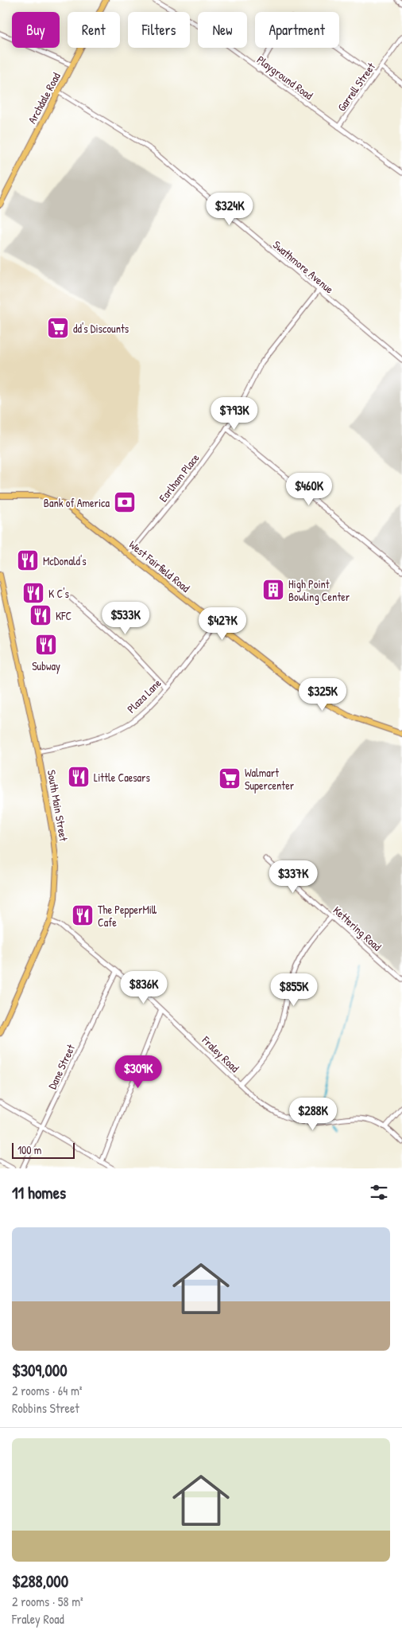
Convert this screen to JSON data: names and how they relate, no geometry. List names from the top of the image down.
{
  "streets": {
    "main road": ["Archdale Road", "West Fairfield Road", "South Main Street"],
    "street": [
      "Playground Road",
      "Garrell Street",
      "Swathmore Avenue",
      "Earlham Place",
      "Plaza Lane",
      "Kettering Road",
      "Fraley Road",
      "Dane Street"
    ]
  },
  "crossings": [
    ["Playground Road", "Garrell Street"],
    ["Archdale Road", "Swathmore Avenue"],
    ["Swathmore Avenue", "Earlham Place"],
    ["Earlham Place", "West Fairfield Road"],
    ["West Fairfield Road", "Plaza Lane"],
    ["Plaza Lane", "South Main Street"],
    ["South Main Street", "Fraley Road"],
    ["Fraley Road", "Dane Street"]
  ],
  "places": {
    "supermarket": ["dd's Discounts", "Walmart Supercenter"],
    "bank": ["Bank of America"],
    "restaurant": [
      "McDonald's",
      "K C's",
      "KFC",
      "Subway",
      "Little Caesars",
      "The PepperMill Cafe"
    ],
    "building": ["High Point Bowling Center"]
  },
  "scale_bar": "100 m",
  "page": {
    "chip": [
      "Buy",
      "Rent",
      "Filters",
      "New",
      "Apartment"
    ],
    "price": [
      "$324K",
      "$793K",
      "$460K",
      "$533K",
      "$427K",
      "$325K",
      "$337K",
      "$836K",
      "$855K",
      "$309K",
      "$288K"
    ],
    "scale": "100 m",
    "heading": "11 homes",
    "list": [
      {
        "name": "$309,000",
        "note": "2 rooms · 64 m² · Robbins Street"
      },
      {
        "name": "$288,000",
        "note": "2 rooms · 58 m² · Fraley Road"
      }
    ]
  }
}
